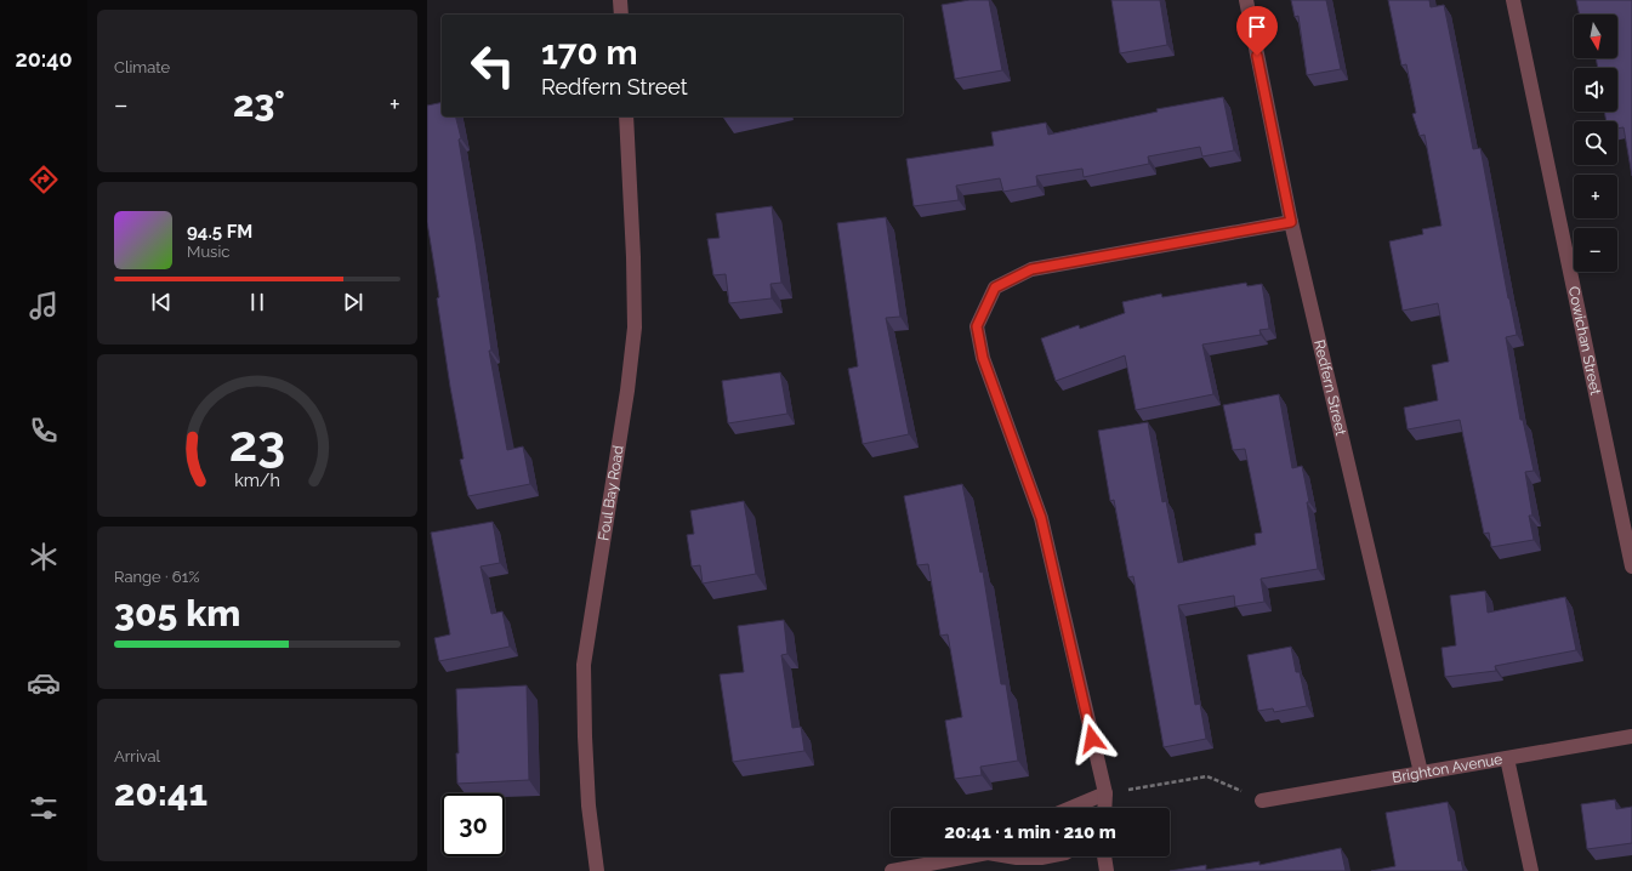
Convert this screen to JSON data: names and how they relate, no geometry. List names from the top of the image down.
{
  "streets": {
    "street": [
      "Cowichan Street",
      "Redfern Street",
      "Foul Bay Road",
      "Brighton Avenue"
    ]
  },
  "crossings": [
    ["Redfern Street", "Brighton Avenue"]
  ],
  "north": "bottom",
  "page": {
    "tabs": "20:40",
    "tile": [
      "Climate",
      ["Range · 61%", "305 km"],
      ["Arrival", "20:41"]
    ],
    "map_buttons": ["+", "−"],
    "turn": ["170 m", "Redfern Street"],
    "heat": ["−", "23°", "+"],
    "song": ["94.5 FM", "Music"],
    "limit": "30",
    "trip": "20:41 · 1 min · 210 m",
    "gauge": ["23", "km/h"]
  }
}
